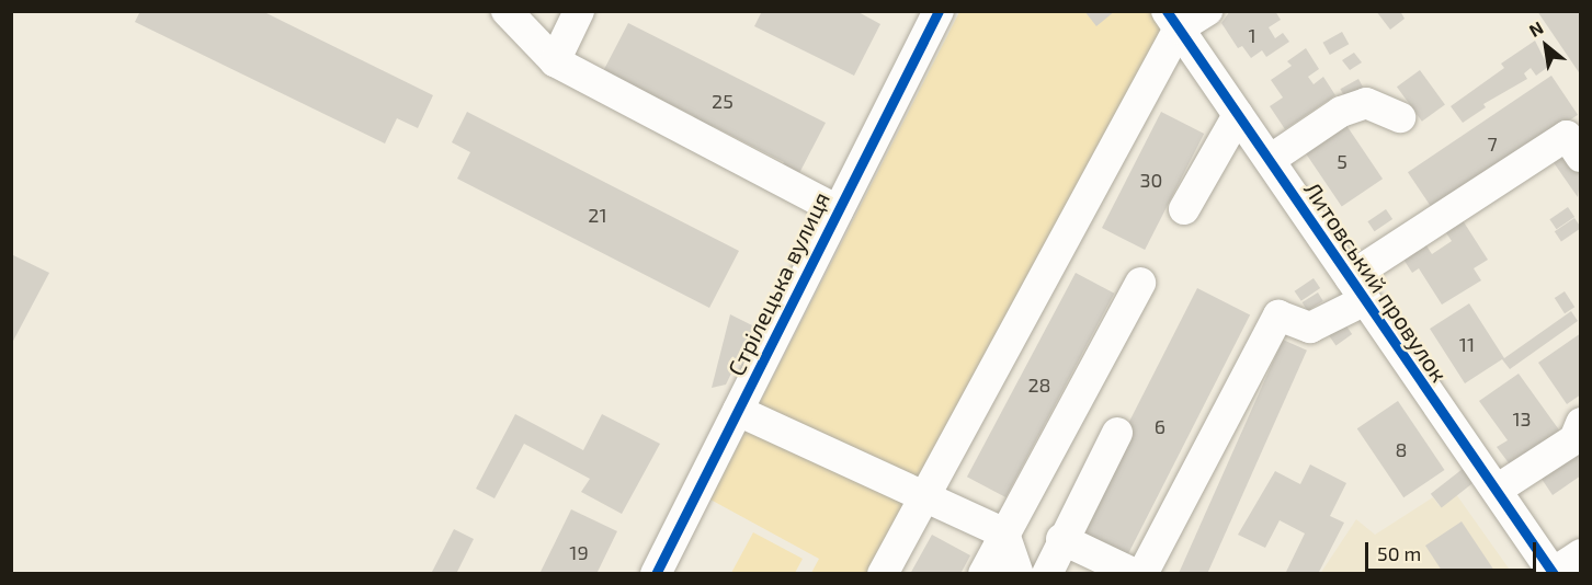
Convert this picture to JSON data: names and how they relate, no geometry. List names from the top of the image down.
{
  "streets": {
    "street": ["Литовський провулок", "Стрілецька вулиця"]
  },
  "house_numbers": [
    "1",
    "25",
    "7",
    "5",
    "30",
    "21",
    "11",
    "28",
    "13",
    "6",
    "8",
    "19"
  ],
  "scale_bar": "50 m",
  "north": "top left"
}
